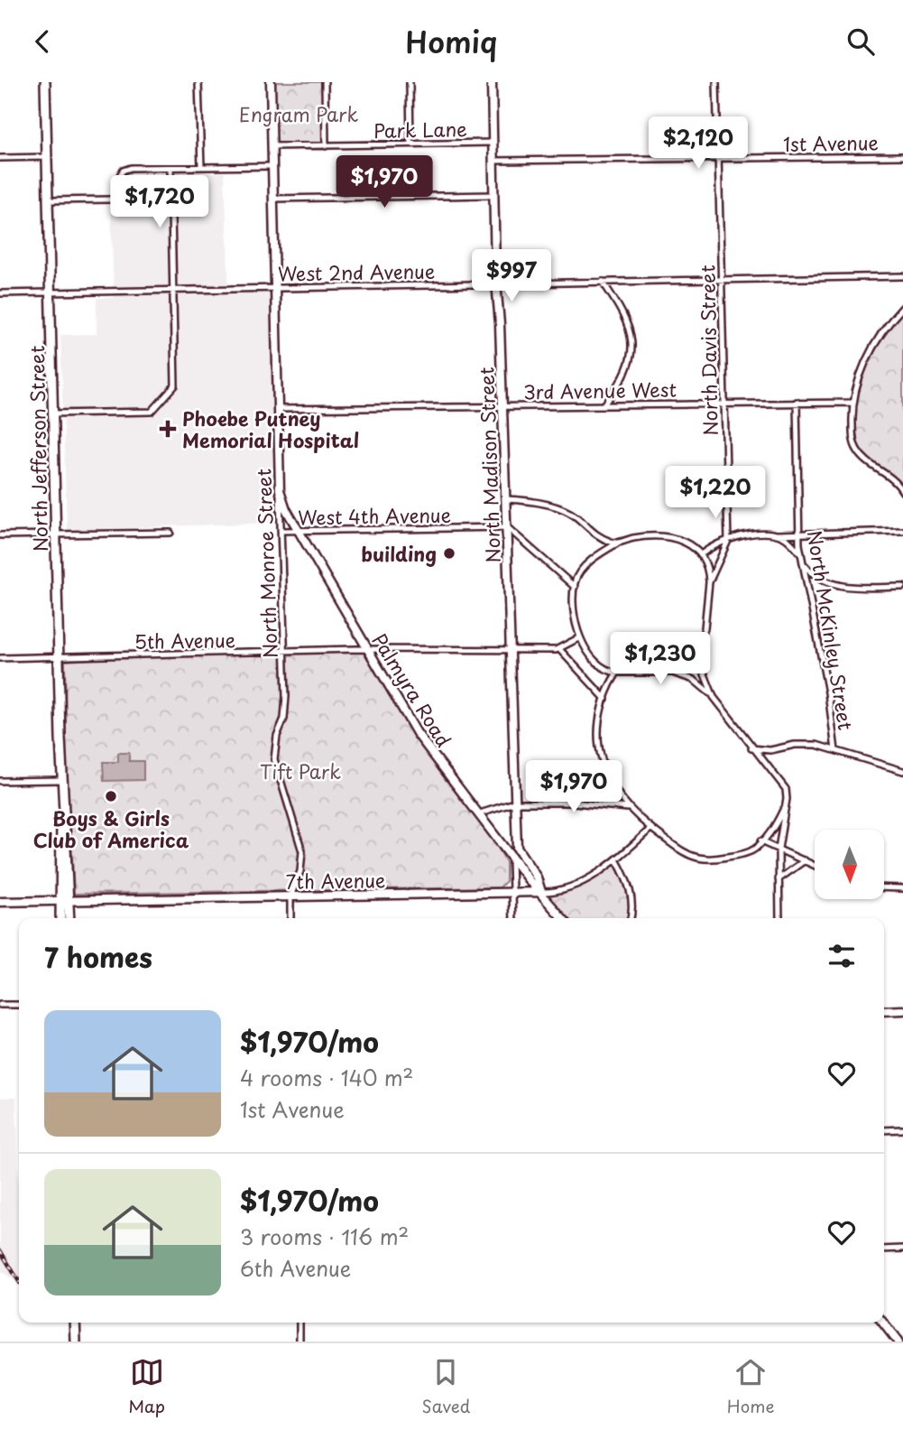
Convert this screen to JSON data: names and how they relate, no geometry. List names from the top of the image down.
{
  "streets": {
    "main road": [
      "North Jefferson Street",
      "North Madison Street",
      "North Monroe Street",
      "Palmyra Road",
      "7th Avenue"
    ],
    "street": [
      "Park Lane",
      "1st Avenue",
      "West 2nd Avenue",
      "North Davis Street",
      "3rd Avenue West",
      "West 4th Avenue",
      "North McKinley Street",
      "5th Avenue"
    ]
  },
  "crossings": [
    ["Park Lane", "North Madison Street"],
    ["Park Lane", "North Monroe Street"],
    ["1st Avenue", "North Davis Street"],
    ["1st Avenue", "North Madison Street"],
    ["West 2nd Avenue", "North Davis Street"],
    ["West 2nd Avenue", "North Jefferson Street"],
    ["West 2nd Avenue", "North Madison Street"],
    ["West 2nd Avenue", "North Monroe Street"],
    ["North Davis Street", "3rd Avenue West"],
    ["3rd Avenue West", "North Madison Street"],
    ["3rd Avenue West", "North Monroe Street"],
    ["3rd Avenue West", "North McKinley Street"],
    ["North Jefferson Street", "5th Avenue"],
    ["North Jefferson Street", "7th Avenue"],
    ["North Madison Street", "West 4th Avenue"],
    ["North Madison Street", "5th Avenue"],
    ["North Madison Street", "Palmyra Road"],
    ["West 4th Avenue", "North Monroe Street"],
    ["West 4th Avenue", "Palmyra Road"],
    ["North Monroe Street", "5th Avenue"],
    ["North Monroe Street", "Palmyra Road"],
    ["North Monroe Street", "7th Avenue"],
    ["5th Avenue", "Palmyra Road"],
    ["Palmyra Road", "7th Avenue"]
  ],
  "parks": ["Engram Park", "Tift Park"],
  "places": {
    "health": ["Phoebe Putney Memorial Hospital"],
    "other": ["building", "Boys & Girls Club of America"]
  },
  "north": "bottom",
  "page": {
    "header": "Homiq",
    "price": [
      "$2,120",
      "$1,970",
      "$1,720",
      "$997",
      "$1,220",
      "$1,230",
      "$1,970"
    ],
    "heading": "7 homes",
    "list": [
      {
        "name": "$1,970/mo",
        "note": "4 rooms · 140 m² · 1st Avenue"
      },
      {
        "name": "$1,970/mo",
        "note": "3 rooms · 116 m² · 6th Avenue"
      }
    ],
    "tabs": ["Map", "Saved", "Home"]
  }
}
